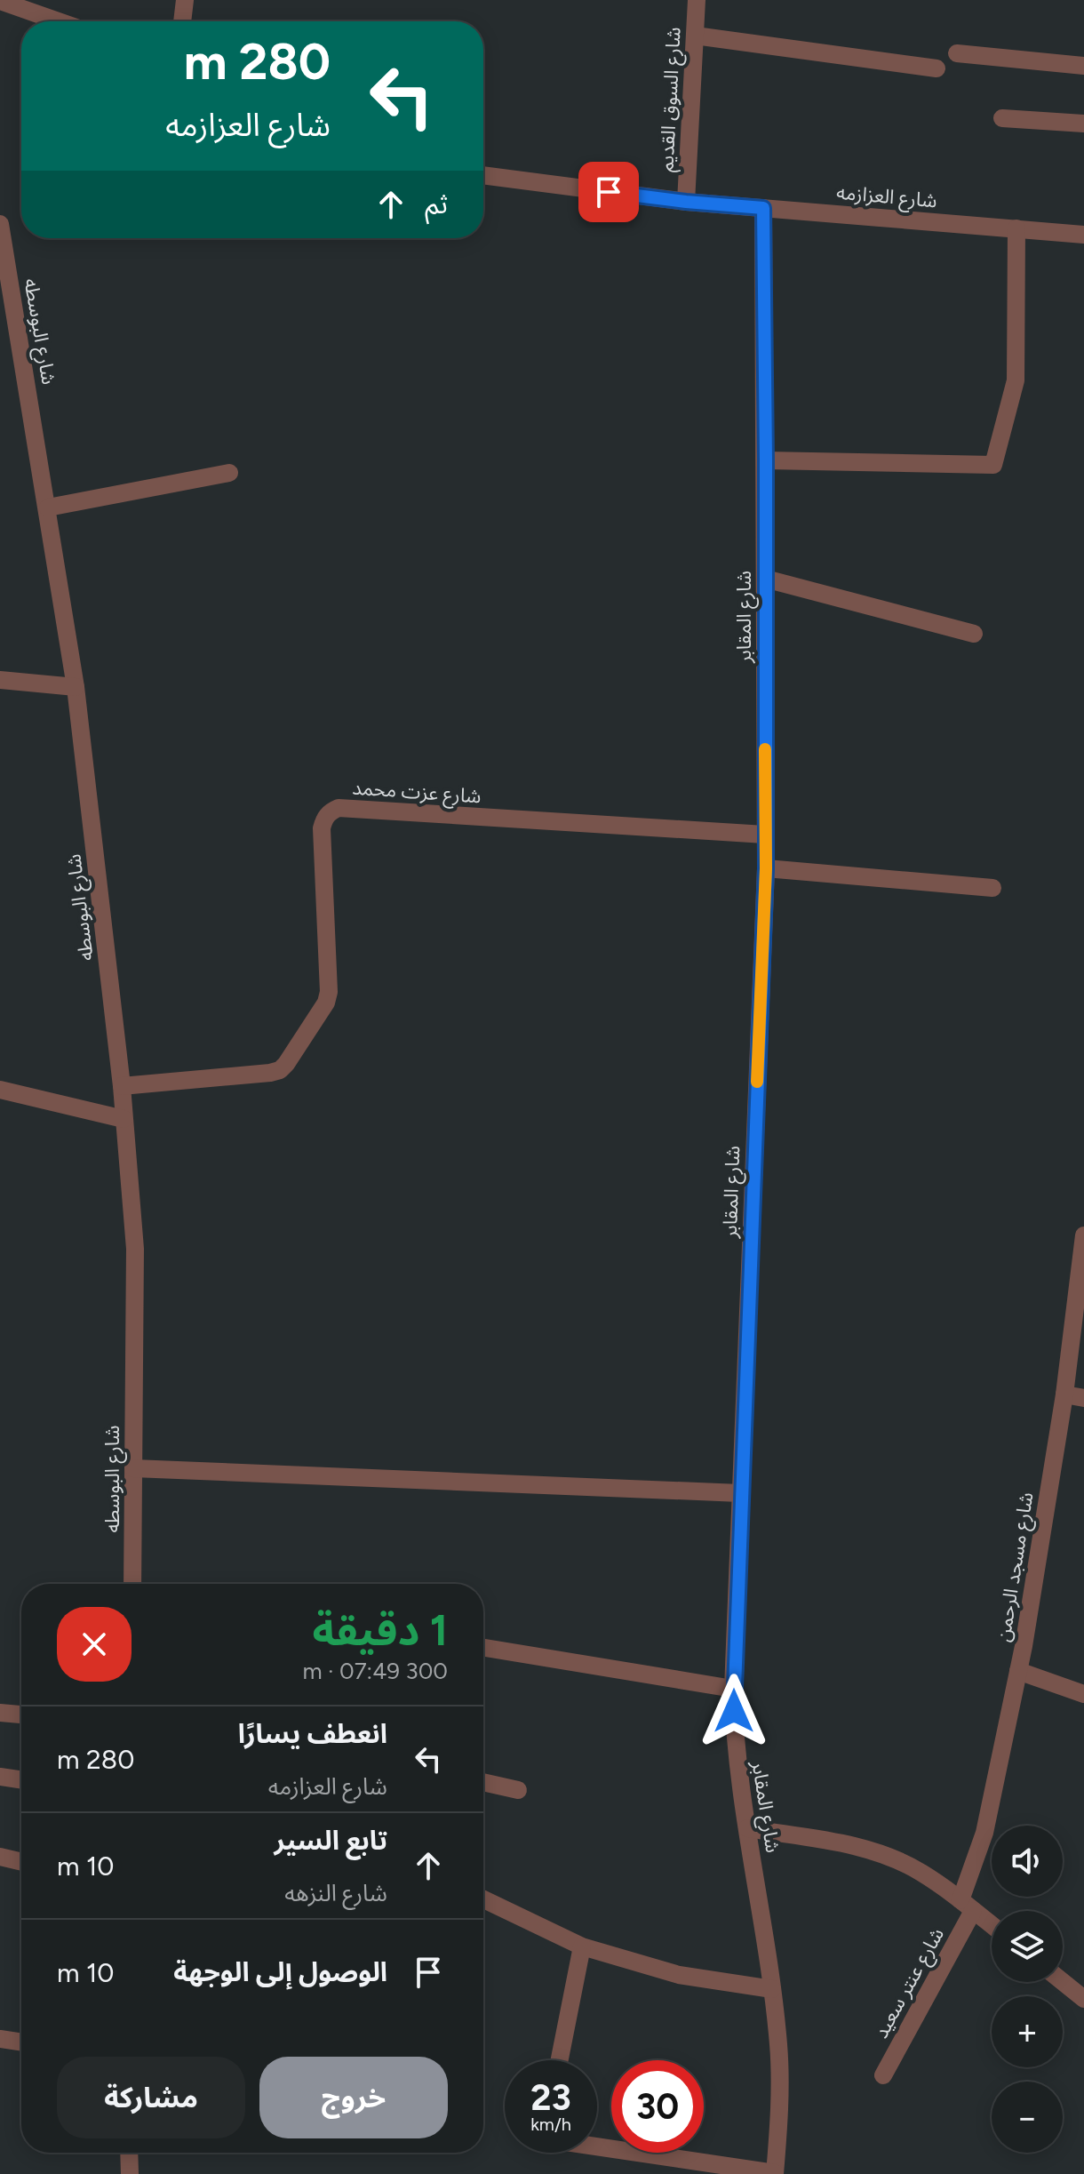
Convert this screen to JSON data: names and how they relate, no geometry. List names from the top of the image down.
{
  "streets": {
    "street": [
      "شارع السوق القديم",
      "شارع العزازمه",
      "شارع البوسطه",
      "شارع المقابر",
      "شارع عزت محمد",
      "شارع مسجد الرحمن",
      "شارع عنتر سعيد"
    ]
  },
  "crossings": [
    ["شارع السوق القديم", "شارع العزازمه"],
    ["شارع العزازمه", "شارع المقابر"],
    ["شارع البوسطه", "شارع عزت محمد"],
    ["شارع المقابر", "شارع عزت محمد"],
    ["شارع مسجد الرحمن", "شارع عنتر سعيد"]
  ],
  "page": {
    "turn": ["280 m", "شارع العزازمه"],
    "then": "ثم",
    "heading": ["1 دقيقة", "300 m · 07:49"],
    "list": [
      {
        "name": "انعطف يسارًا",
        "note": "شارع العزازمه",
        "value": "280 m"
      },
      {
        "name": "تابع السير",
        "note": "شارع النزهه",
        "value": "10 m"
      },
      {
        "name": "الوصول إلى الوجهة",
        "value": "10 m"
      }
    ],
    "map_buttons": ["+", "−"],
    "buttons": ["خروج", "مشاركة"],
    "speed": "23 km/h",
    "limit": "30"
  }
}
